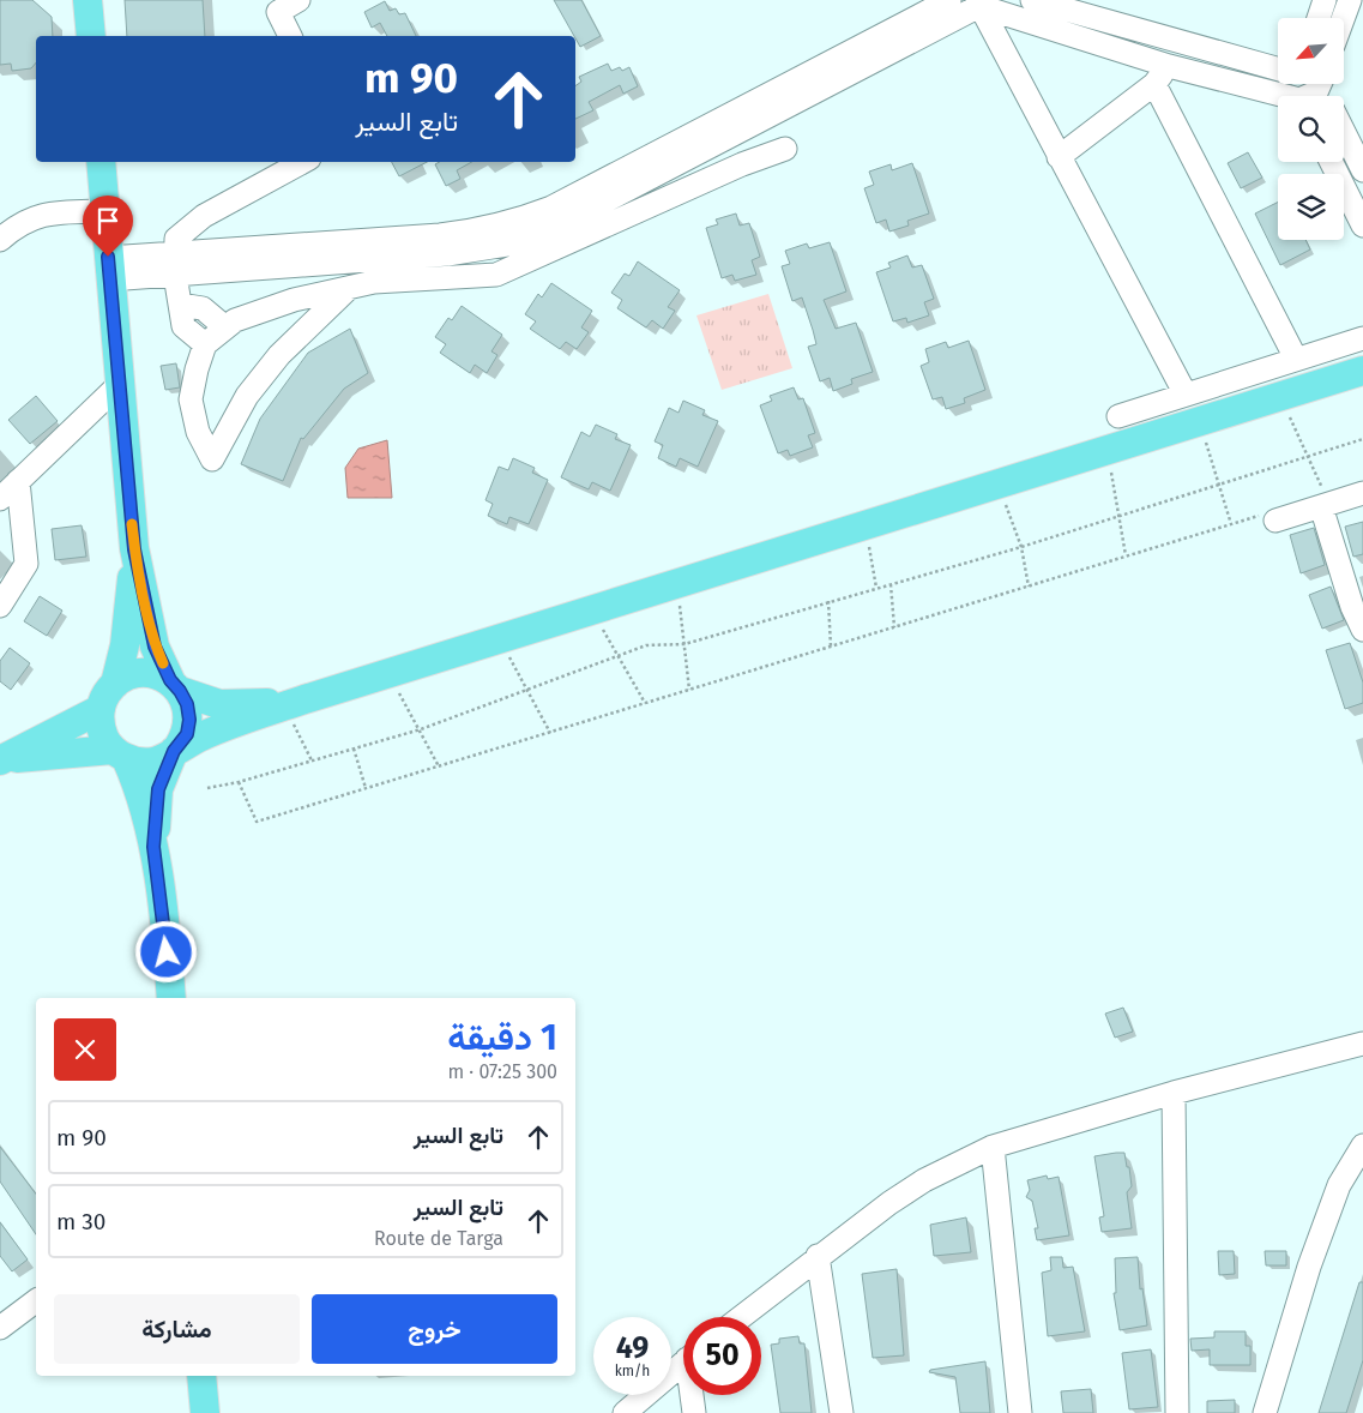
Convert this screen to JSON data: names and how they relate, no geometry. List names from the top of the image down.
{
  "north": "bottom left",
  "page": {
    "turn": ["90 m", "تابع السير"],
    "heading": ["1 دقيقة", "300 m · 07:25"],
    "list": [
      {
        "name": "تابع السير",
        "value": "90 m"
      },
      {
        "name": "تابع السير",
        "note": "Route de Targa",
        "value": "30 m"
      }
    ],
    "buttons": ["خروج", "مشاركة"],
    "speed": "49 km/h",
    "limit": "50"
  }
}
